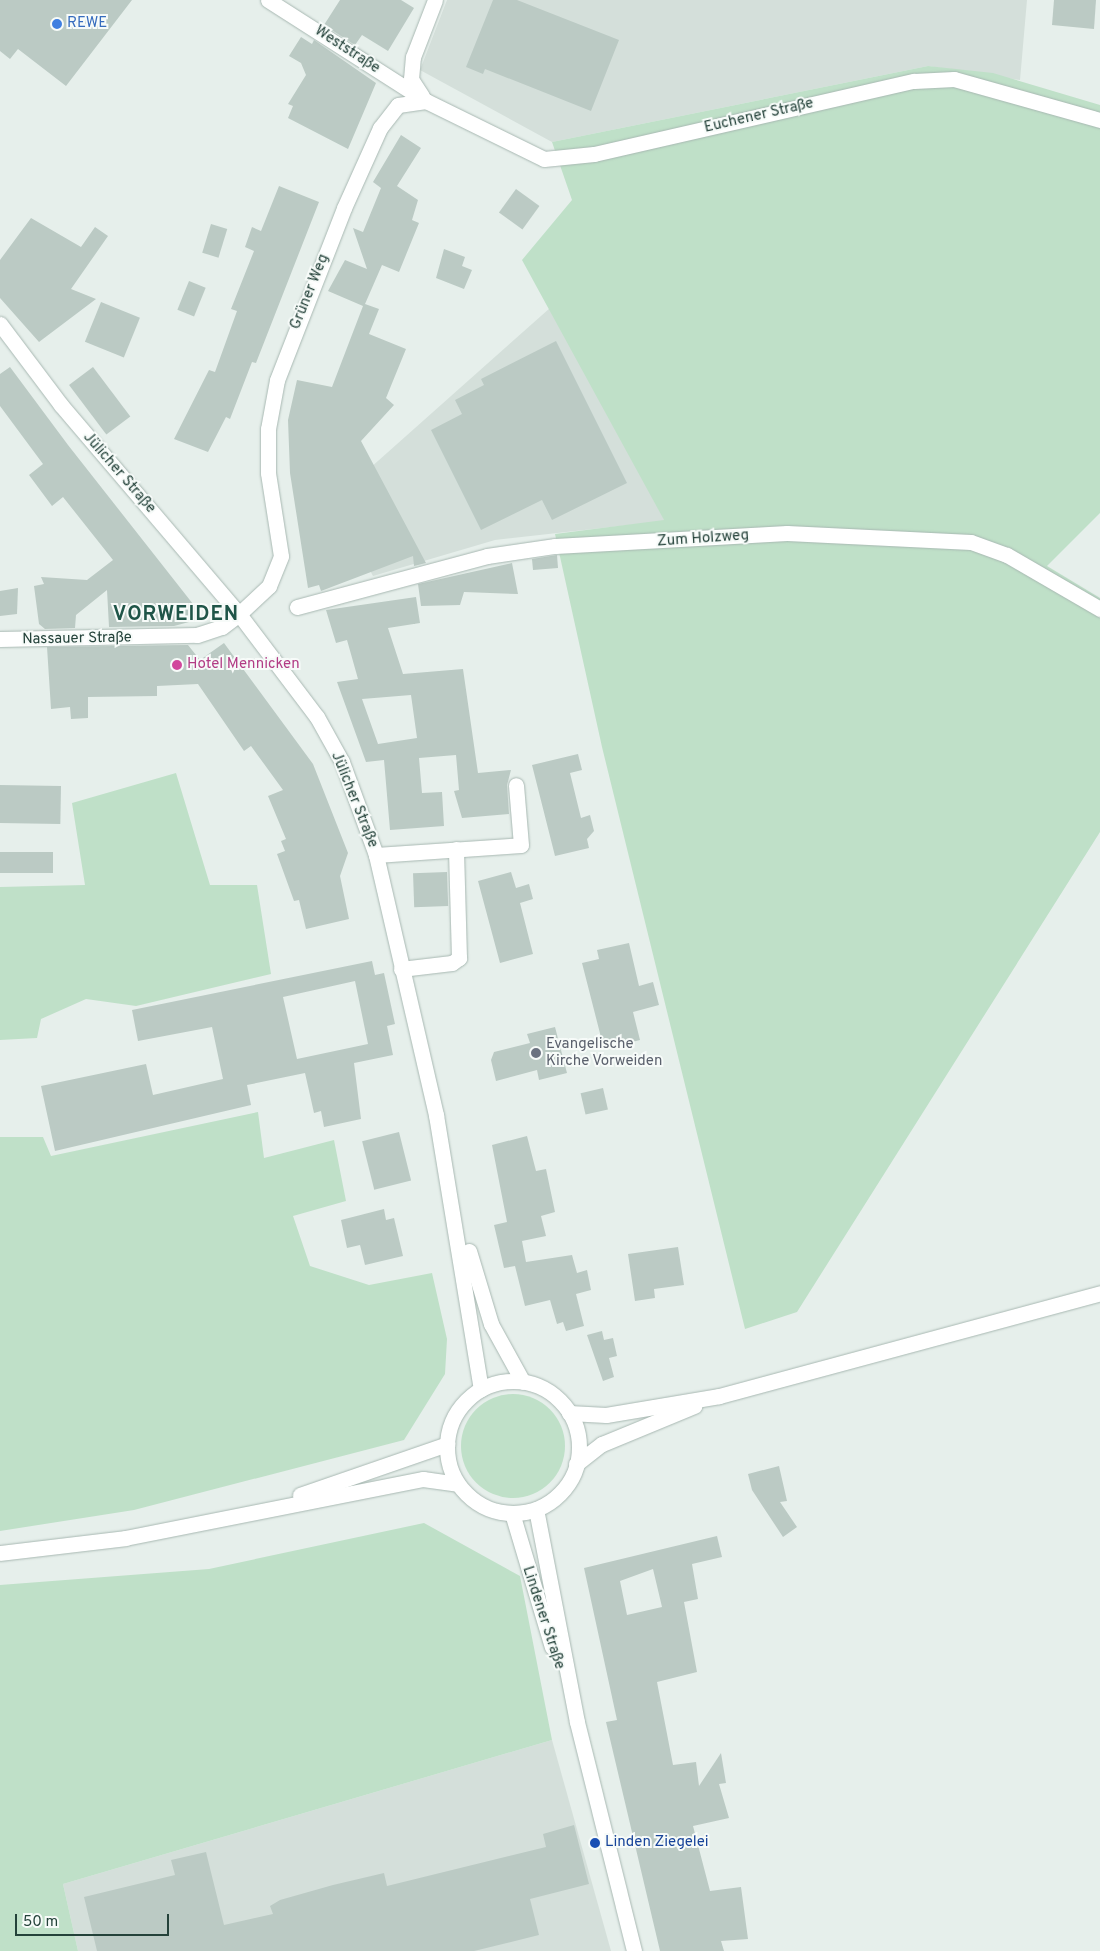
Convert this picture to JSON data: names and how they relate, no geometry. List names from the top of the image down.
{
  "streets": {
    "main road": [
      "Weststraße",
      "Euchener Straße",
      "Grüner Weg",
      "Jülicher Straße",
      "Zum Holzweg",
      "Nassauer Straße",
      "Lindener Straße"
    ]
  },
  "crossings": [
    ["Weststraße", "Euchener Straße"],
    ["Weststraße", "Grüner Weg"],
    ["Euchener Straße", "Grüner Weg"],
    ["Grüner Weg", "Jülicher Straße"],
    ["Grüner Weg", "Nassauer Straße"],
    ["Jülicher Straße", "Nassauer Straße"]
  ],
  "districts": ["VORWEIDEN"],
  "places": [
    "REWE",
    "Hotel Mennicken",
    "Evangelische Kirche Vorweiden",
    "Linden Ziegelei"
  ],
  "scale_bar": "50 m"
}
